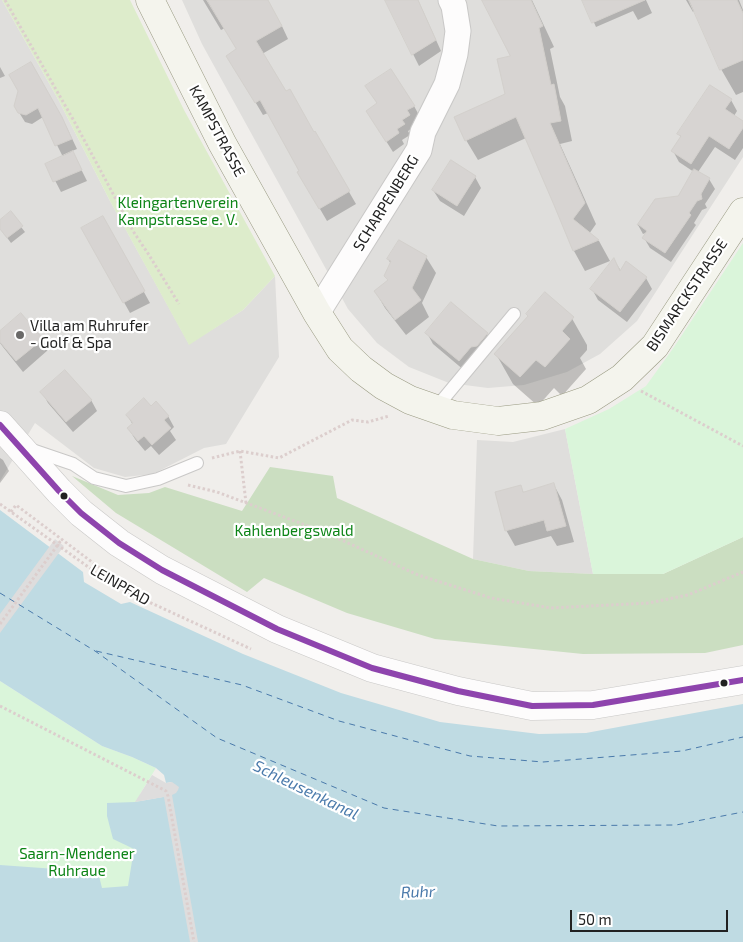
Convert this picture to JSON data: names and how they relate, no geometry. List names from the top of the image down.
{
  "streets": {
    "main road": ["KAMPSTRASSE", "BISMARCKSTRASSE"],
    "street": ["SCHARPENBERG"],
    "path": ["LEINPFAD"]
  },
  "crossings": [
    ["KAMPSTRASSE", "SCHARPENBERG"],
    ["KAMPSTRASSE", "BISMARCKSTRASSE"],
    ["SCHARPENBERG", "BISMARCKSTRASSE"]
  ],
  "water": ["Schleusenkanal", "Ruhr"],
  "parks": ["Kleingartenverein Kampstrasse e. V.", "Kahlenbergswald", "Saarn-Mendener Ruhraue"],
  "places": ["Villa am Ruhrufer - Golf & Spa"],
  "scale_bar": "50 m"
}
